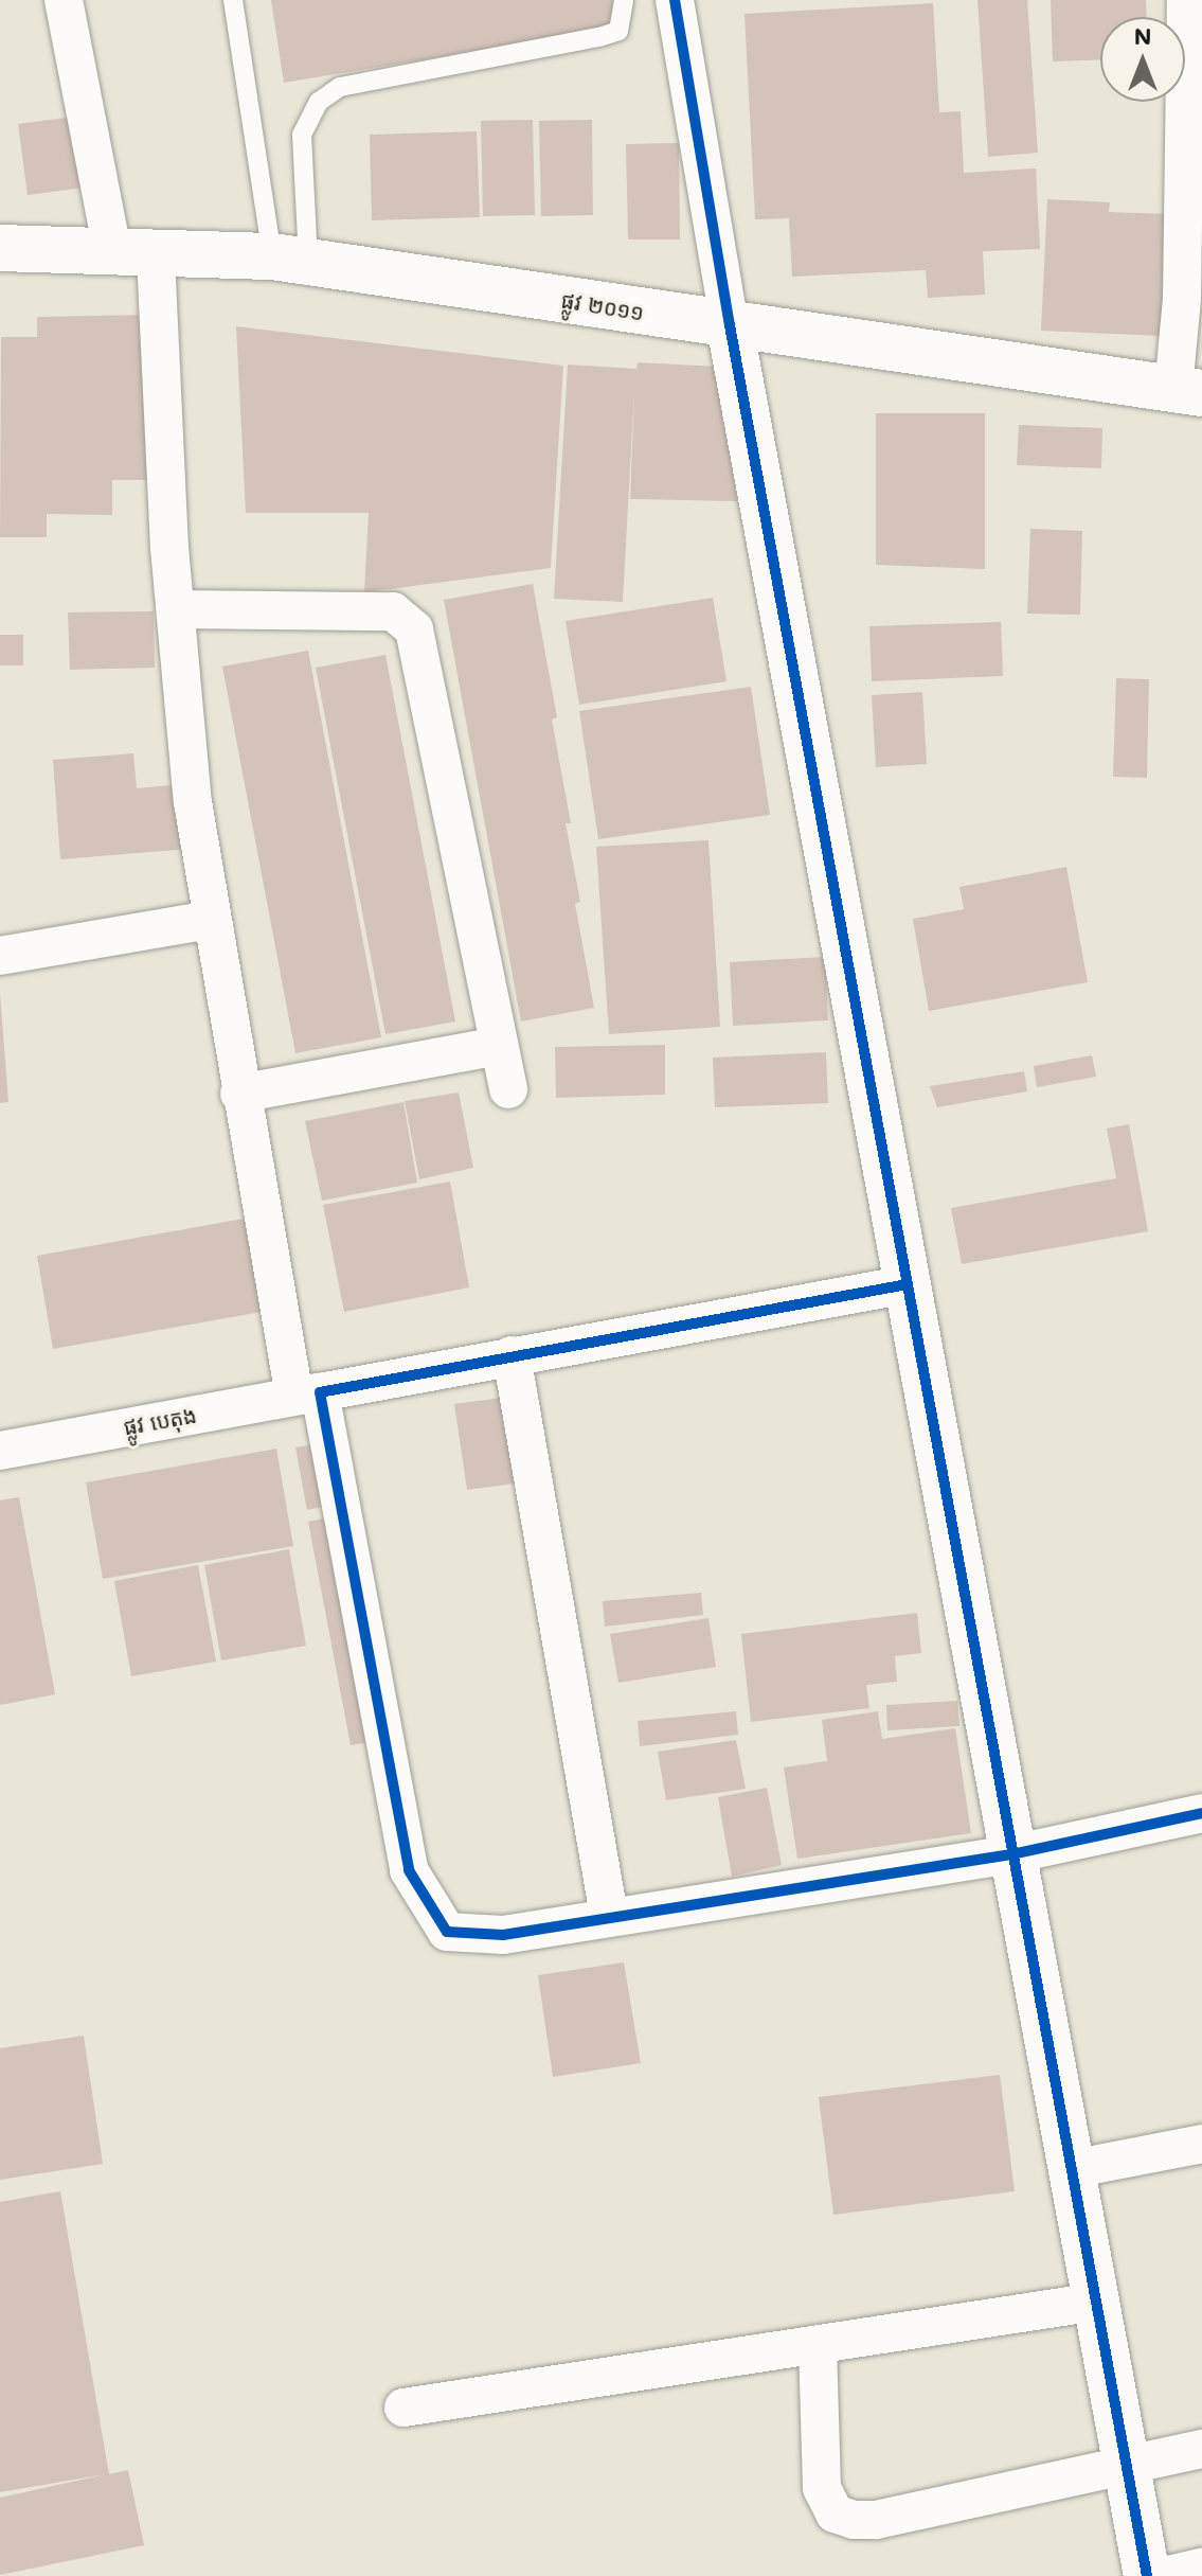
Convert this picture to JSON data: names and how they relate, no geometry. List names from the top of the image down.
{
  "streets": {
    "street": ["ផ្លូវ ២០១១", "ផ្លូវ បេតុង"]
  },
  "north": "top"
}
